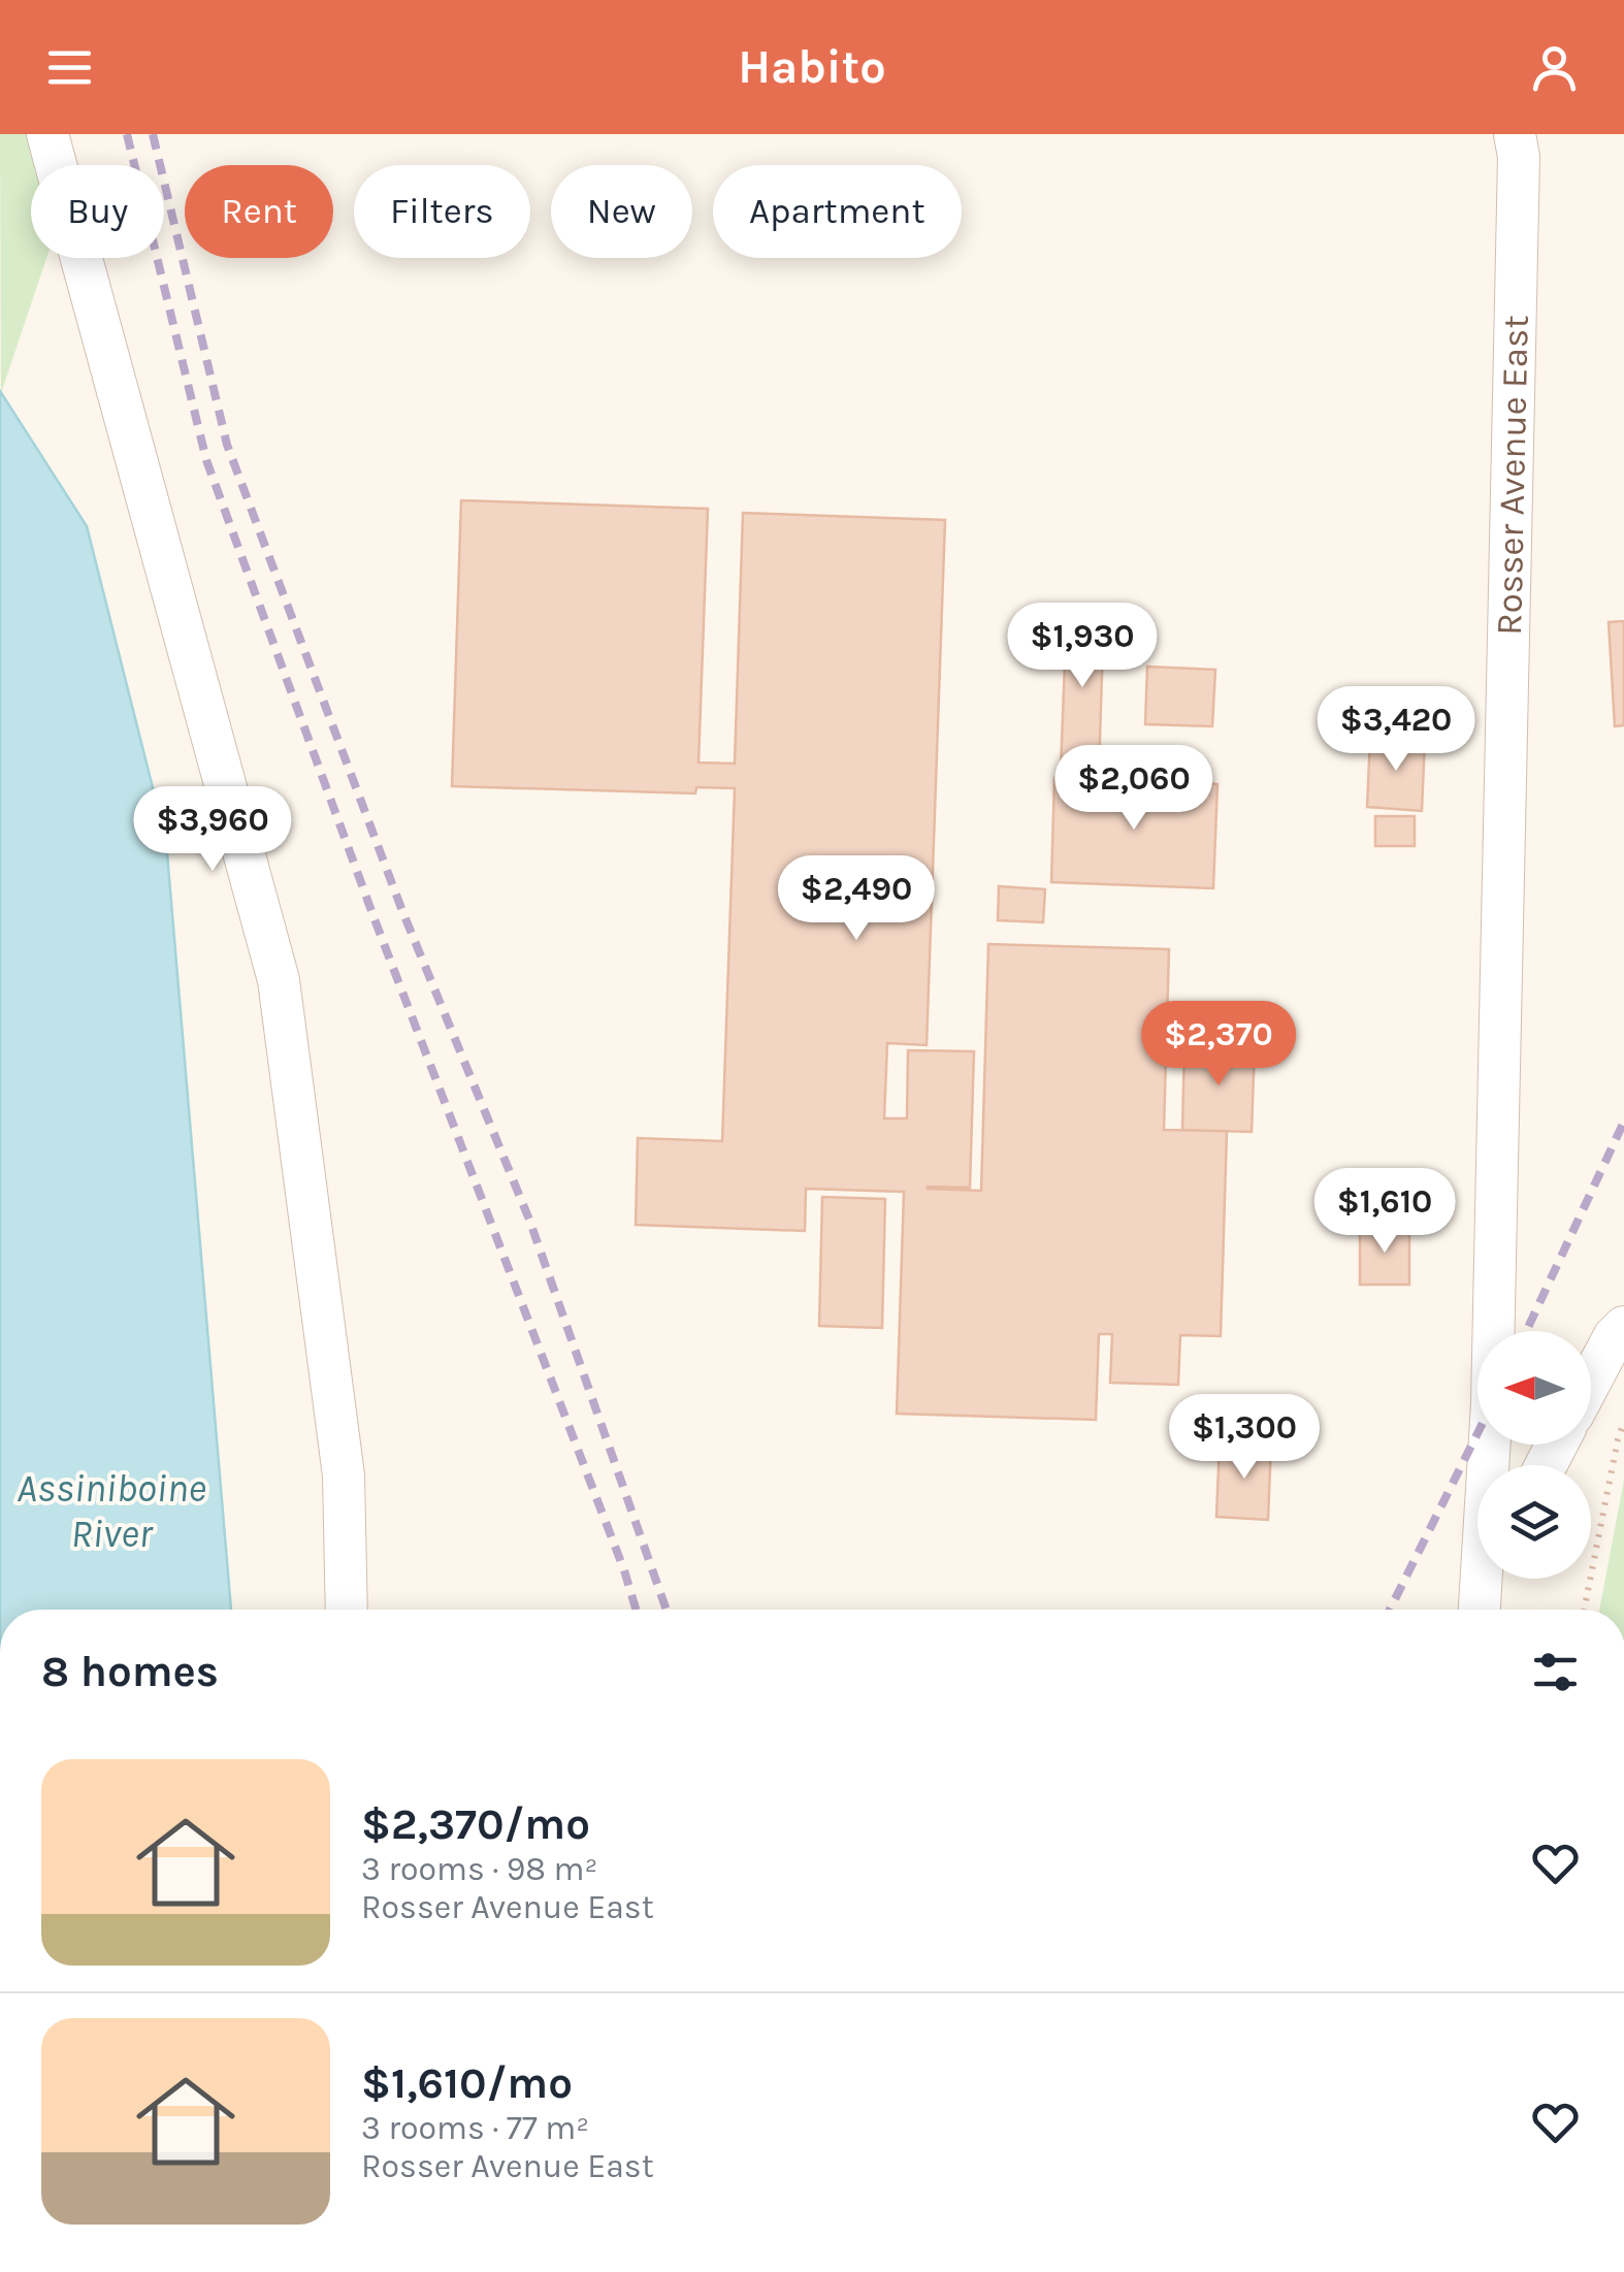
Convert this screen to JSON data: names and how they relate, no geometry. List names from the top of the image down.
{
  "streets": {
    "street": ["Rosser Avenue East"]
  },
  "water": ["Assiniboine River"],
  "north": "left",
  "page": {
    "header": "Habito",
    "chip": [
      "Buy",
      "Rent",
      "Filters",
      "New",
      "Apartment"
    ],
    "price": [
      "$1,930",
      "$3,420",
      "$2,060",
      "$3,960",
      "$2,490",
      "$2,370",
      "$1,610",
      "$1,300"
    ],
    "heading": "8 homes",
    "list": [
      {
        "name": "$2,370/mo",
        "note": "3 rooms · 98 m² · Rosser Avenue East"
      },
      {
        "name": "$1,610/mo",
        "note": "3 rooms · 77 m² · Rosser Avenue East"
      }
    ]
  }
}
